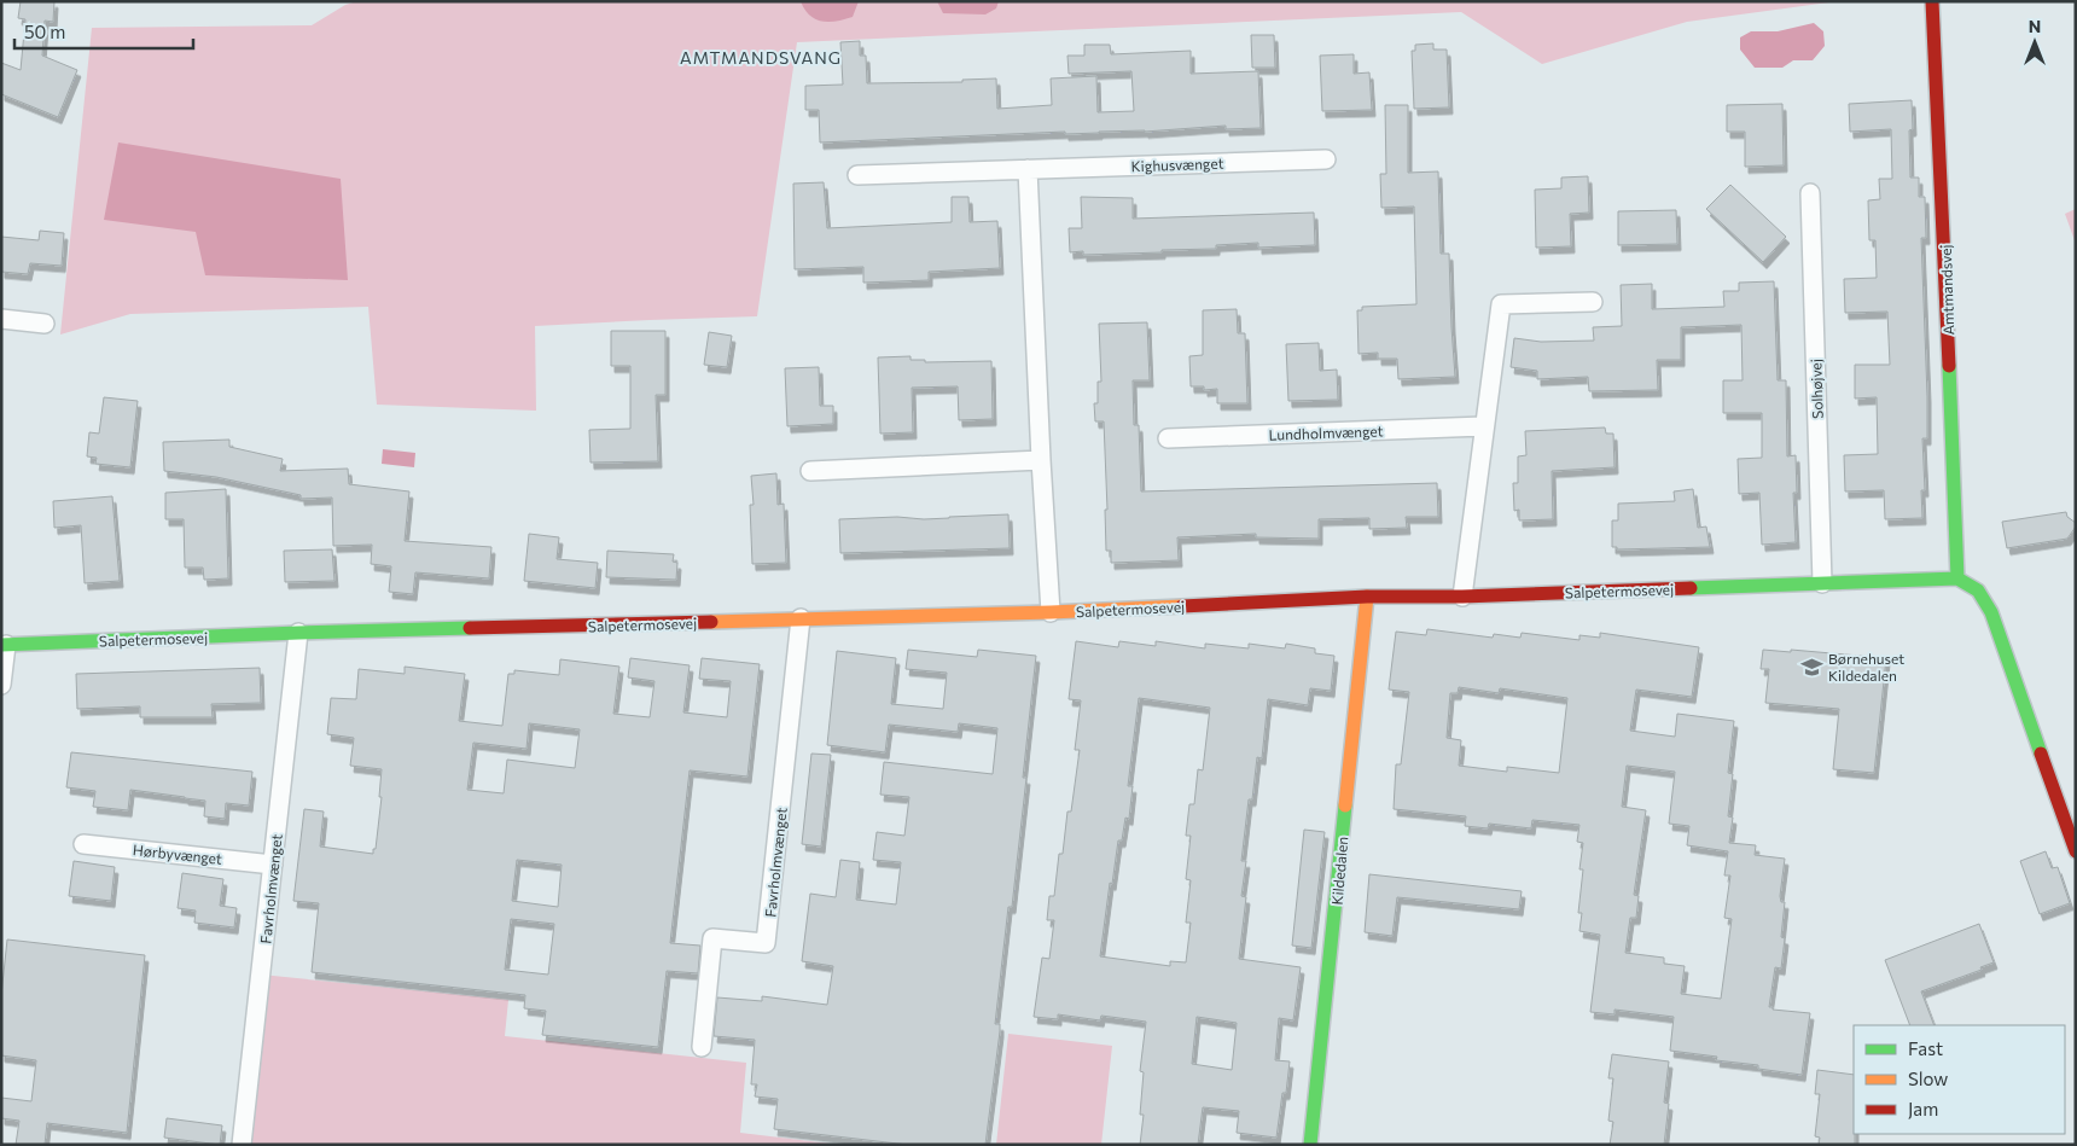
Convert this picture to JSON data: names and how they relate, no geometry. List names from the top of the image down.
{
  "streets": {
    "street": [
      "Kighusvænget",
      "Amtmandsvej",
      "Solhøjvej",
      "Lundholmvænget",
      "Salpetermosevej",
      "Hørbyvænget",
      "Favrholmvænget",
      "Kildedalen"
    ]
  },
  "crossings": [
    ["Amtmandsvej", "Salpetermosevej"],
    ["Solhøjvej", "Salpetermosevej"],
    ["Salpetermosevej", "Favrholmvænget"],
    ["Salpetermosevej", "Kildedalen"],
    ["Hørbyvænget", "Favrholmvænget"]
  ],
  "districts": ["AMTMANDSVANG"],
  "places": {
    "school or university": ["Børnehuset Kildedalen"]
  },
  "legend": ["Fast", "Slow", "Jam"],
  "scale_bar": "50 m",
  "north": "top"
}
